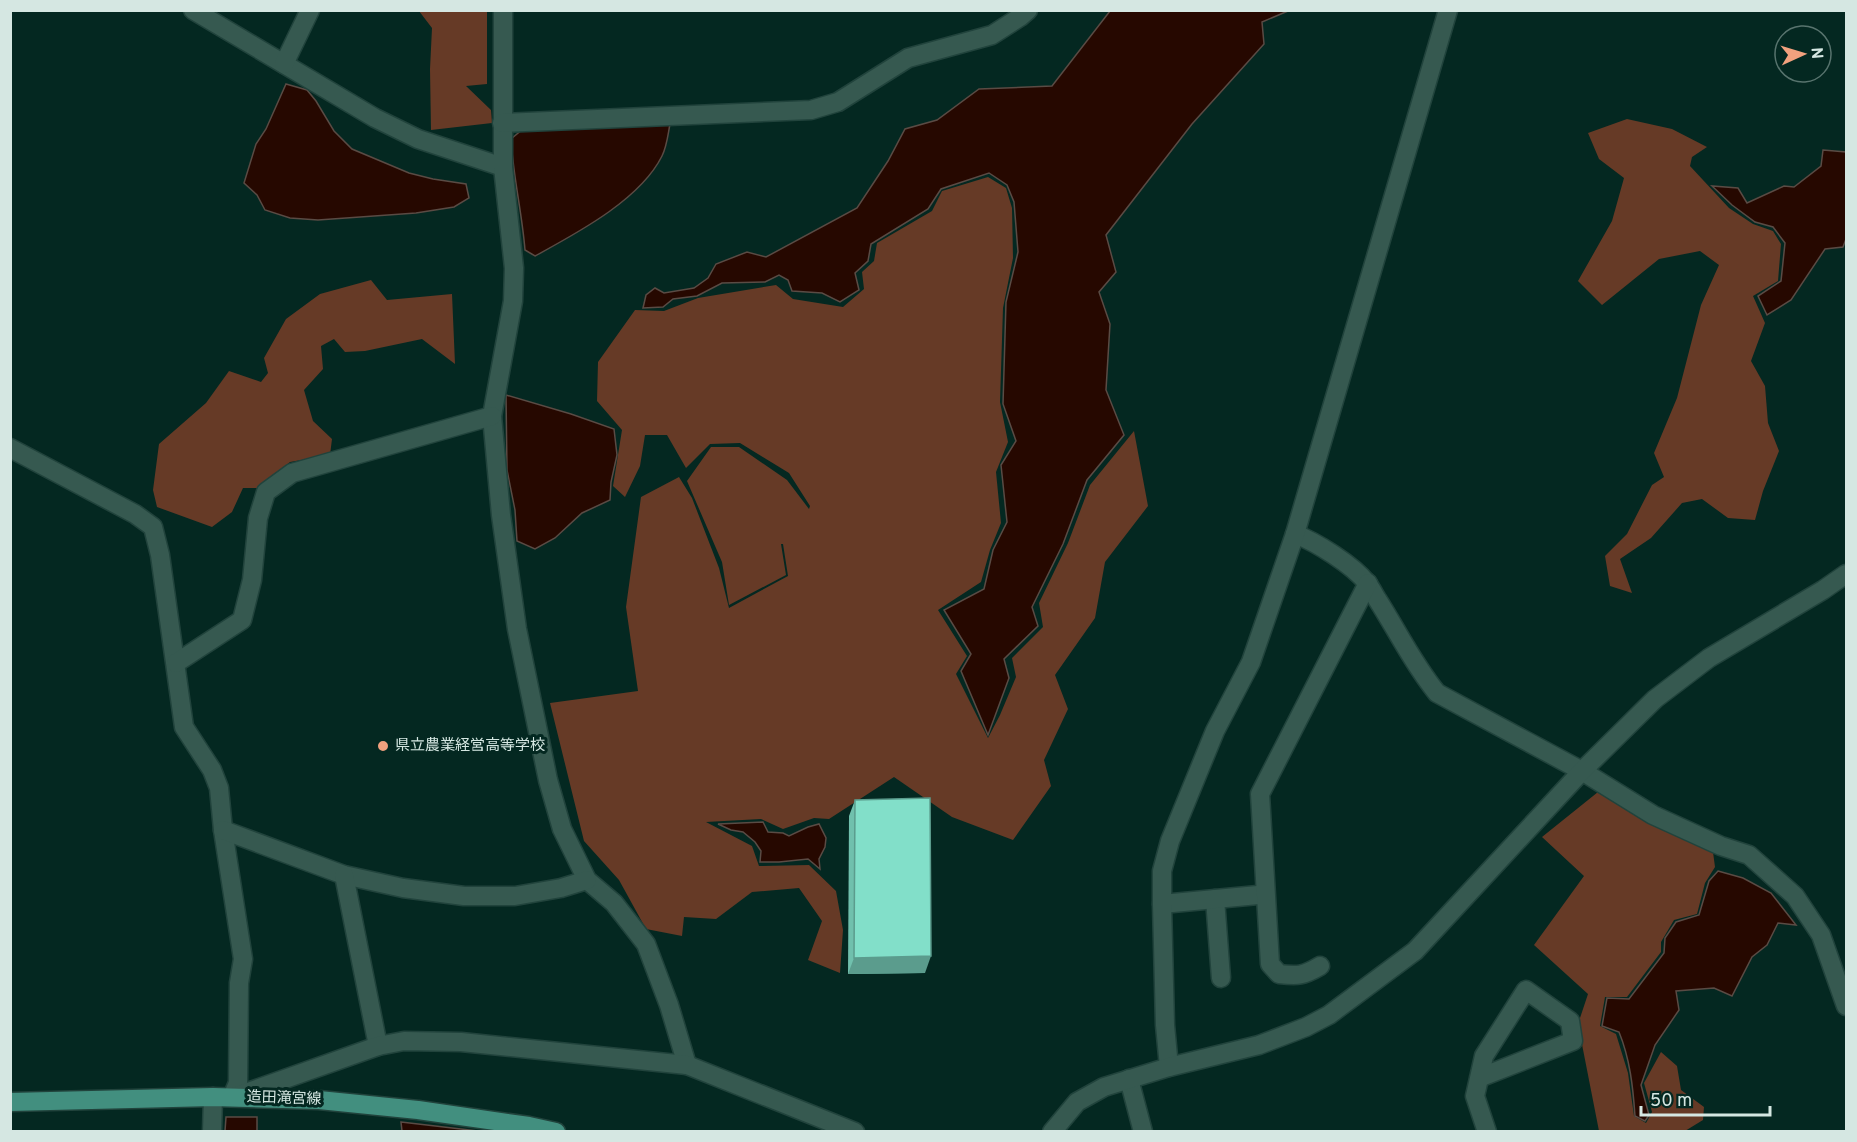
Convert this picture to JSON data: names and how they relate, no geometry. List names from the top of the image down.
{
  "streets": {
    "main road": ["造田滝宮線"]
  },
  "places": ["県立農業経営高等学校"],
  "scale_bar": "50 m",
  "north": "right"
}
